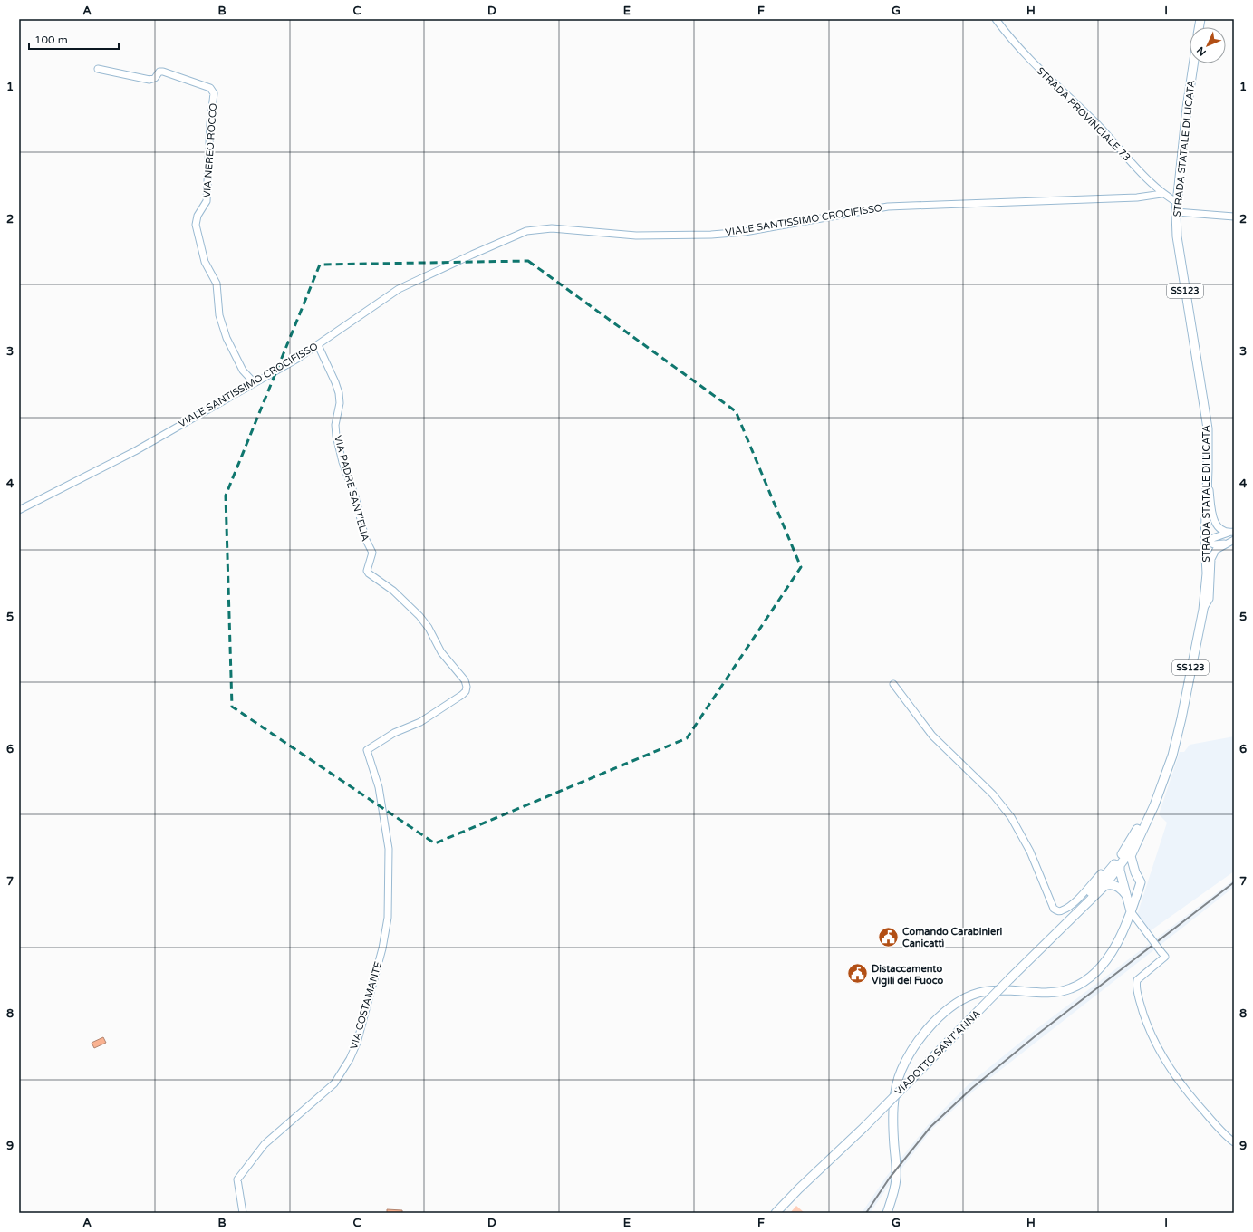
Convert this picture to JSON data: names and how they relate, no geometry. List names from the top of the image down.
{
  "streets": {
    "main road": ["STRADA STATALE DI LICATA", "SS123", "VIADOTTO SANT'ANNA"],
    "street": [
      "STRADA PROVINCIALE 73",
      "VIA NEREO ROCCO",
      "VIALE SANTISSIMO CROCIFISSO",
      "VIA PADRE SANT'ELIA",
      "VIA COSTAMANTE"
    ]
  },
  "crossings": [
    ["STRADA PROVINCIALE 73", "STRADA STATALE DI LICATA"],
    ["STRADA PROVINCIALE 73", "VIALE SANTISSIMO CROCIFISSO"],
    ["VIA NEREO ROCCO", "VIALE SANTISSIMO CROCIFISSO"],
    ["VIALE SANTISSIMO CROCIFISSO", "VIA PADRE SANT'ELIA"],
    ["VIA PADRE SANT'ELIA", "VIA COSTAMANTE"]
  ],
  "places": {
    "public building": ["Comando Carabinieri Canicattì", "Distaccamento Vigili del Fuoco"]
  },
  "scale_bar": "100 m",
  "north": "bottom left",
  "grid": {
    "columns": [
      "A",
      "B",
      "C",
      "D",
      "E",
      "F",
      "G",
      "H",
      "I"
    ],
    "rows": [
      "1",
      "2",
      "3",
      "4",
      "5",
      "6",
      "7",
      "8",
      "9"
    ]
  }
}
